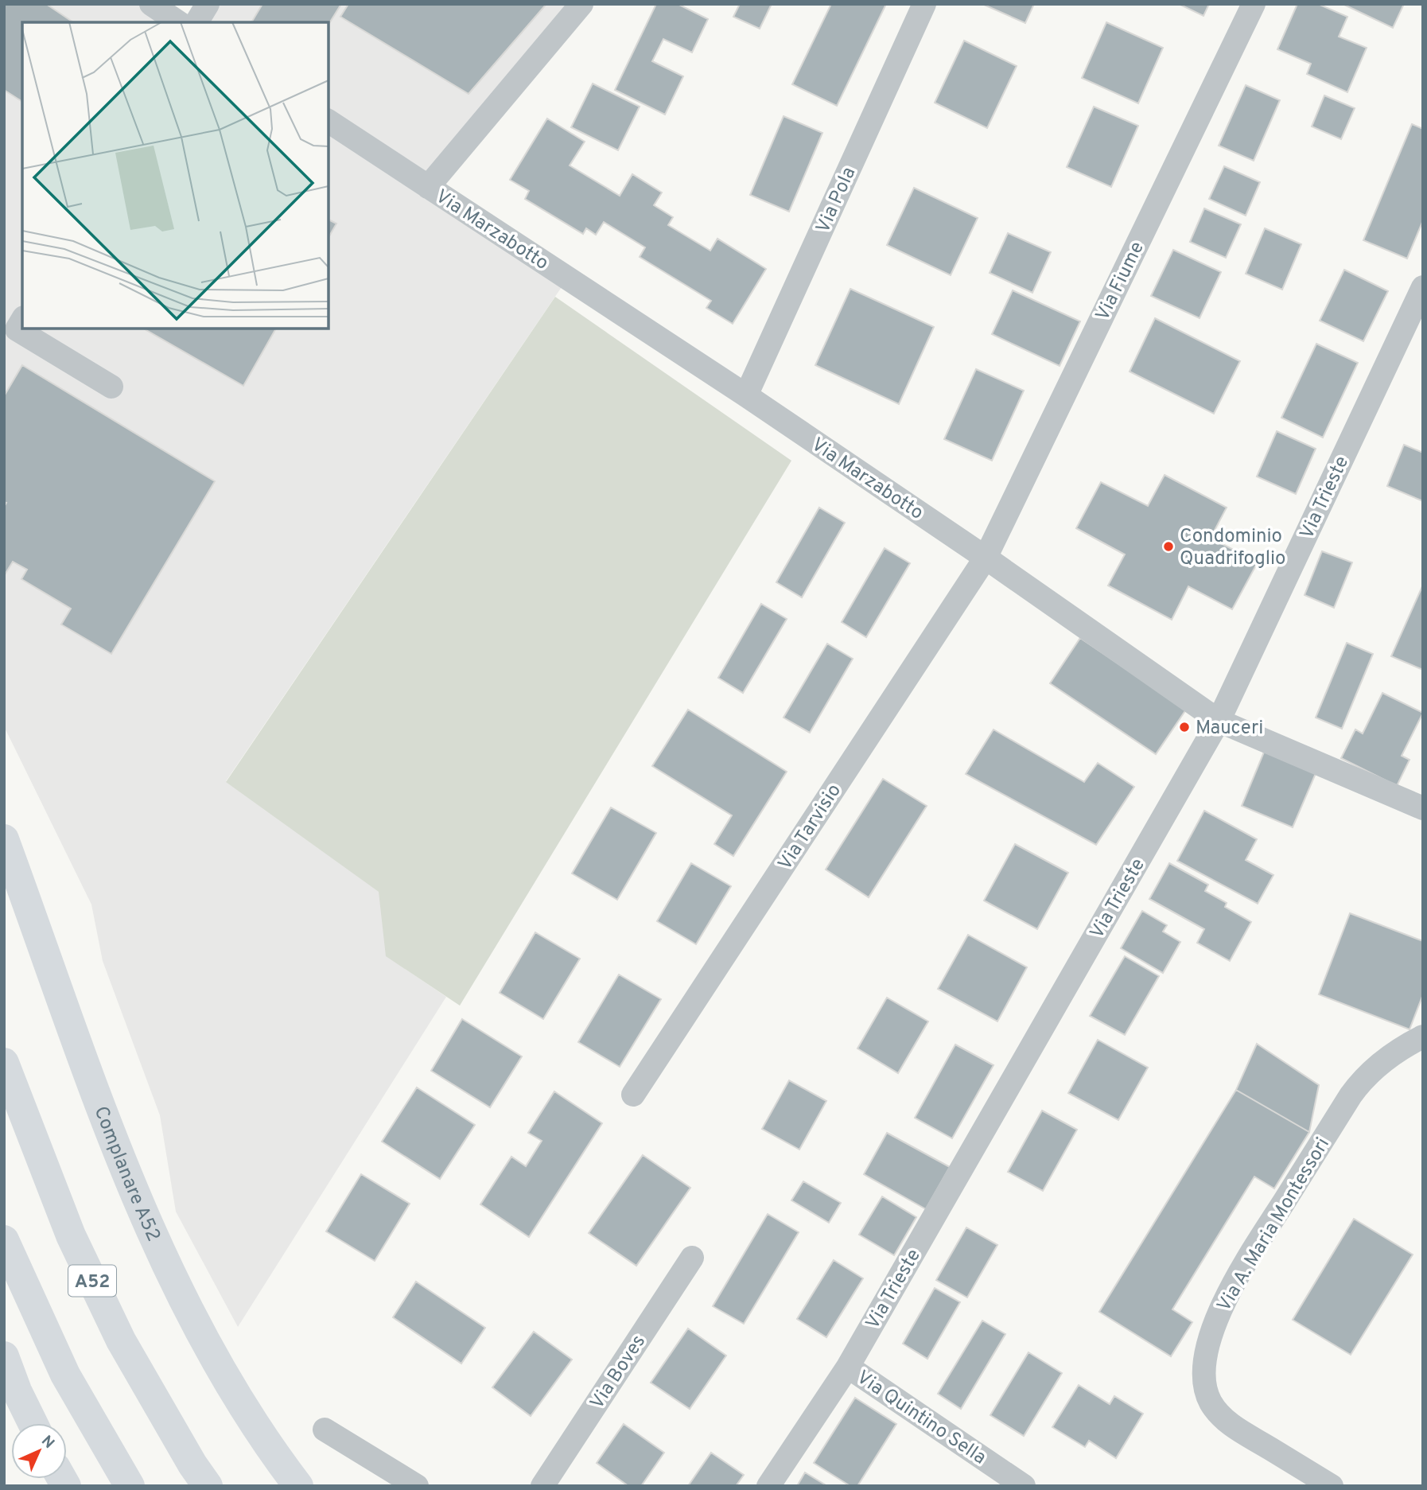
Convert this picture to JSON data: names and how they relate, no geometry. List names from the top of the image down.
{
  "streets": {
    "main road": ["Complanare A52", "A52"],
    "street": [
      "Via Pola",
      "Via Marzabotto",
      "Via Fiume",
      "Via Trieste",
      "Via Tarvisio",
      "Via A. Maria Montessori",
      "Via Boves",
      "Via Quintino Sella"
    ]
  },
  "crossings": [
    ["Via Pola", "Via Marzabotto"],
    ["Via Marzabotto", "Via Fiume"],
    ["Via Marzabotto", "Via Trieste"],
    ["Via Marzabotto", "Via Tarvisio"],
    ["Via Fiume", "Via Tarvisio"],
    ["Via Trieste", "Via Quintino Sella"]
  ],
  "places": ["Condominio Quadrifoglio", "Mauceri"],
  "north": "top right"
}
